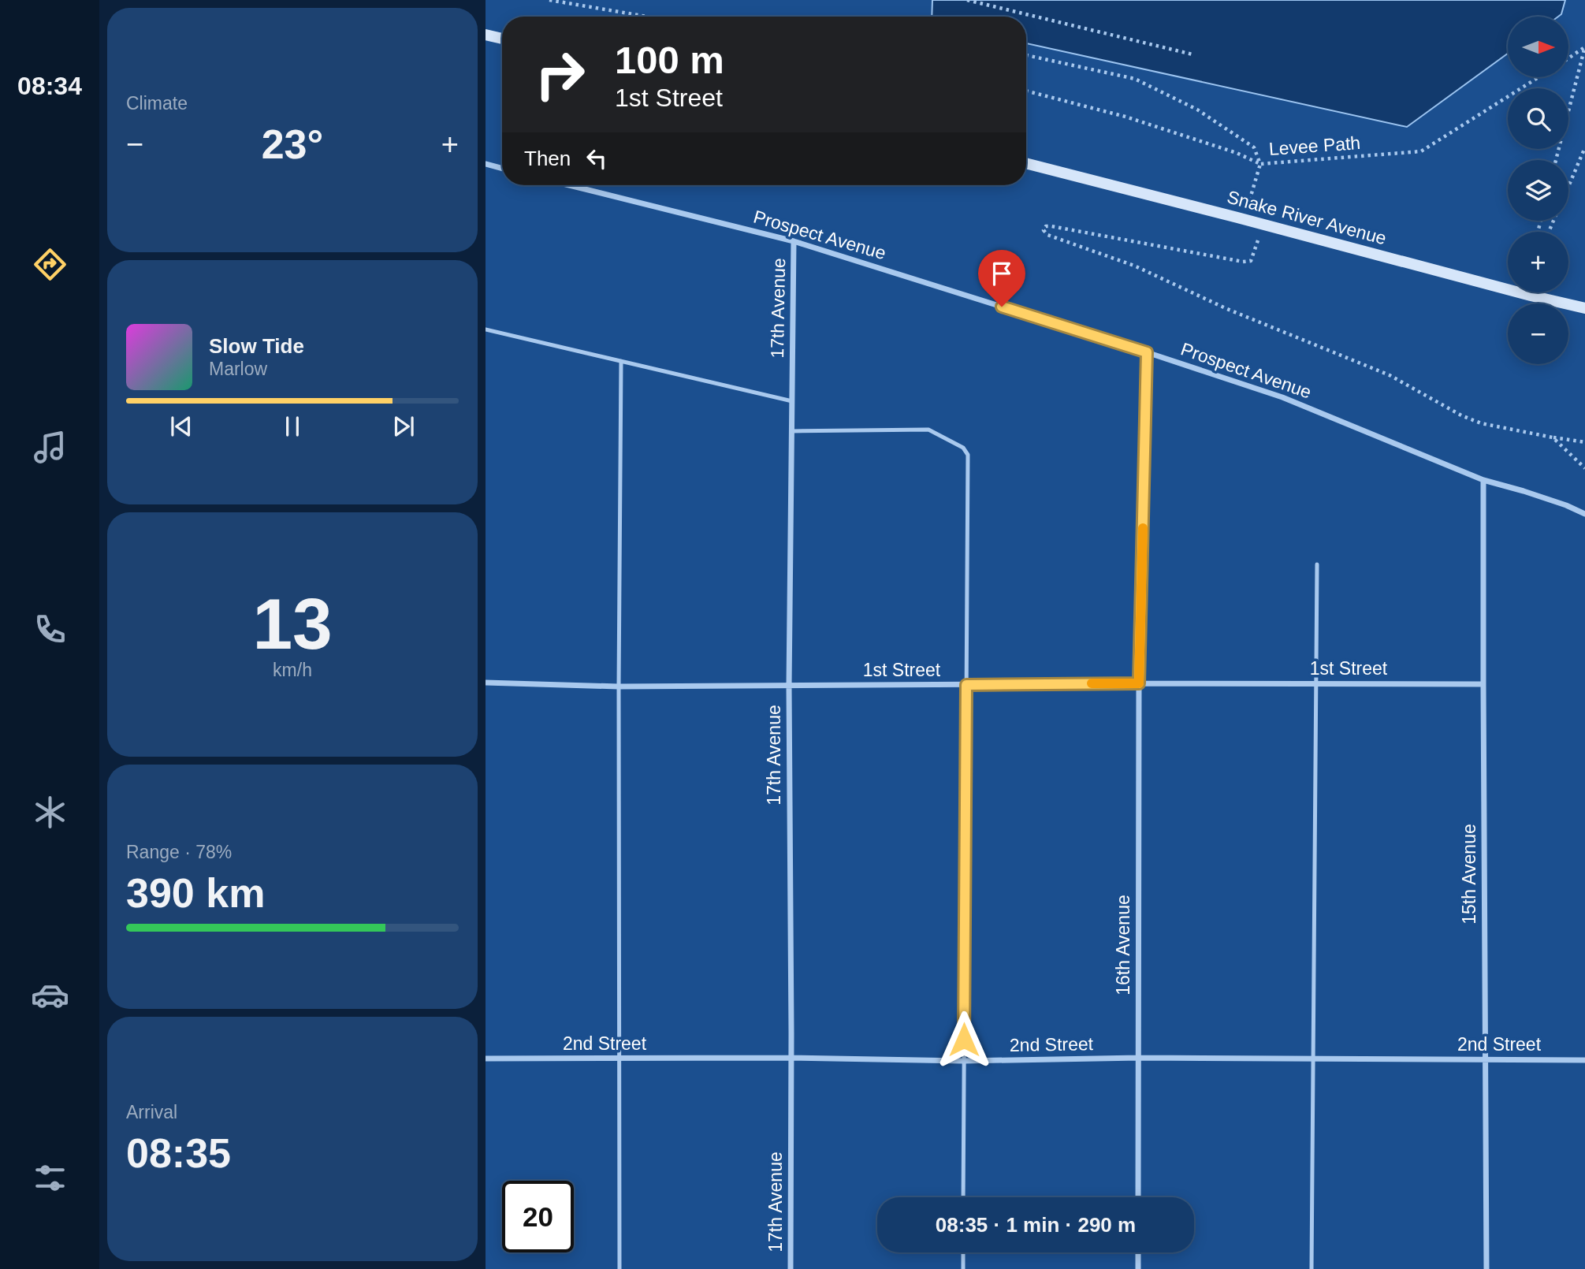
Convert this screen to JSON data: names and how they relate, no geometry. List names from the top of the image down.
{
  "streets": {
    "main road": ["Snake River Avenue"],
    "street": [
      "Prospect Avenue",
      "17th Avenue",
      "1st Street",
      "15th Avenue",
      "16th Avenue",
      "2nd Street"
    ],
    "path": ["Levee Path"]
  },
  "crossings": [
    ["Prospect Avenue", "17th Avenue"],
    ["Prospect Avenue", "15th Avenue"],
    ["Prospect Avenue", "16th Avenue"],
    ["17th Avenue", "1st Street"],
    ["17th Avenue", "2nd Street"],
    ["1st Street", "15th Avenue"],
    ["1st Street", "16th Avenue"],
    ["15th Avenue", "2nd Street"],
    ["16th Avenue", "2nd Street"]
  ],
  "north": "right",
  "page": {
    "tabs": "08:34",
    "tile": [
      "Climate",
      ["13", "km/h"],
      ["Range · 78%", "390 km"],
      ["Arrival", "08:35"]
    ],
    "map_buttons": ["+", "−"],
    "turn": ["100 m", "1st Street"],
    "heat": ["−", "23°", "+"],
    "then": "Then",
    "song": ["Slow Tide", "Marlow"],
    "limit": "20",
    "trip": "08:35 · 1 min · 290 m"
  }
}
